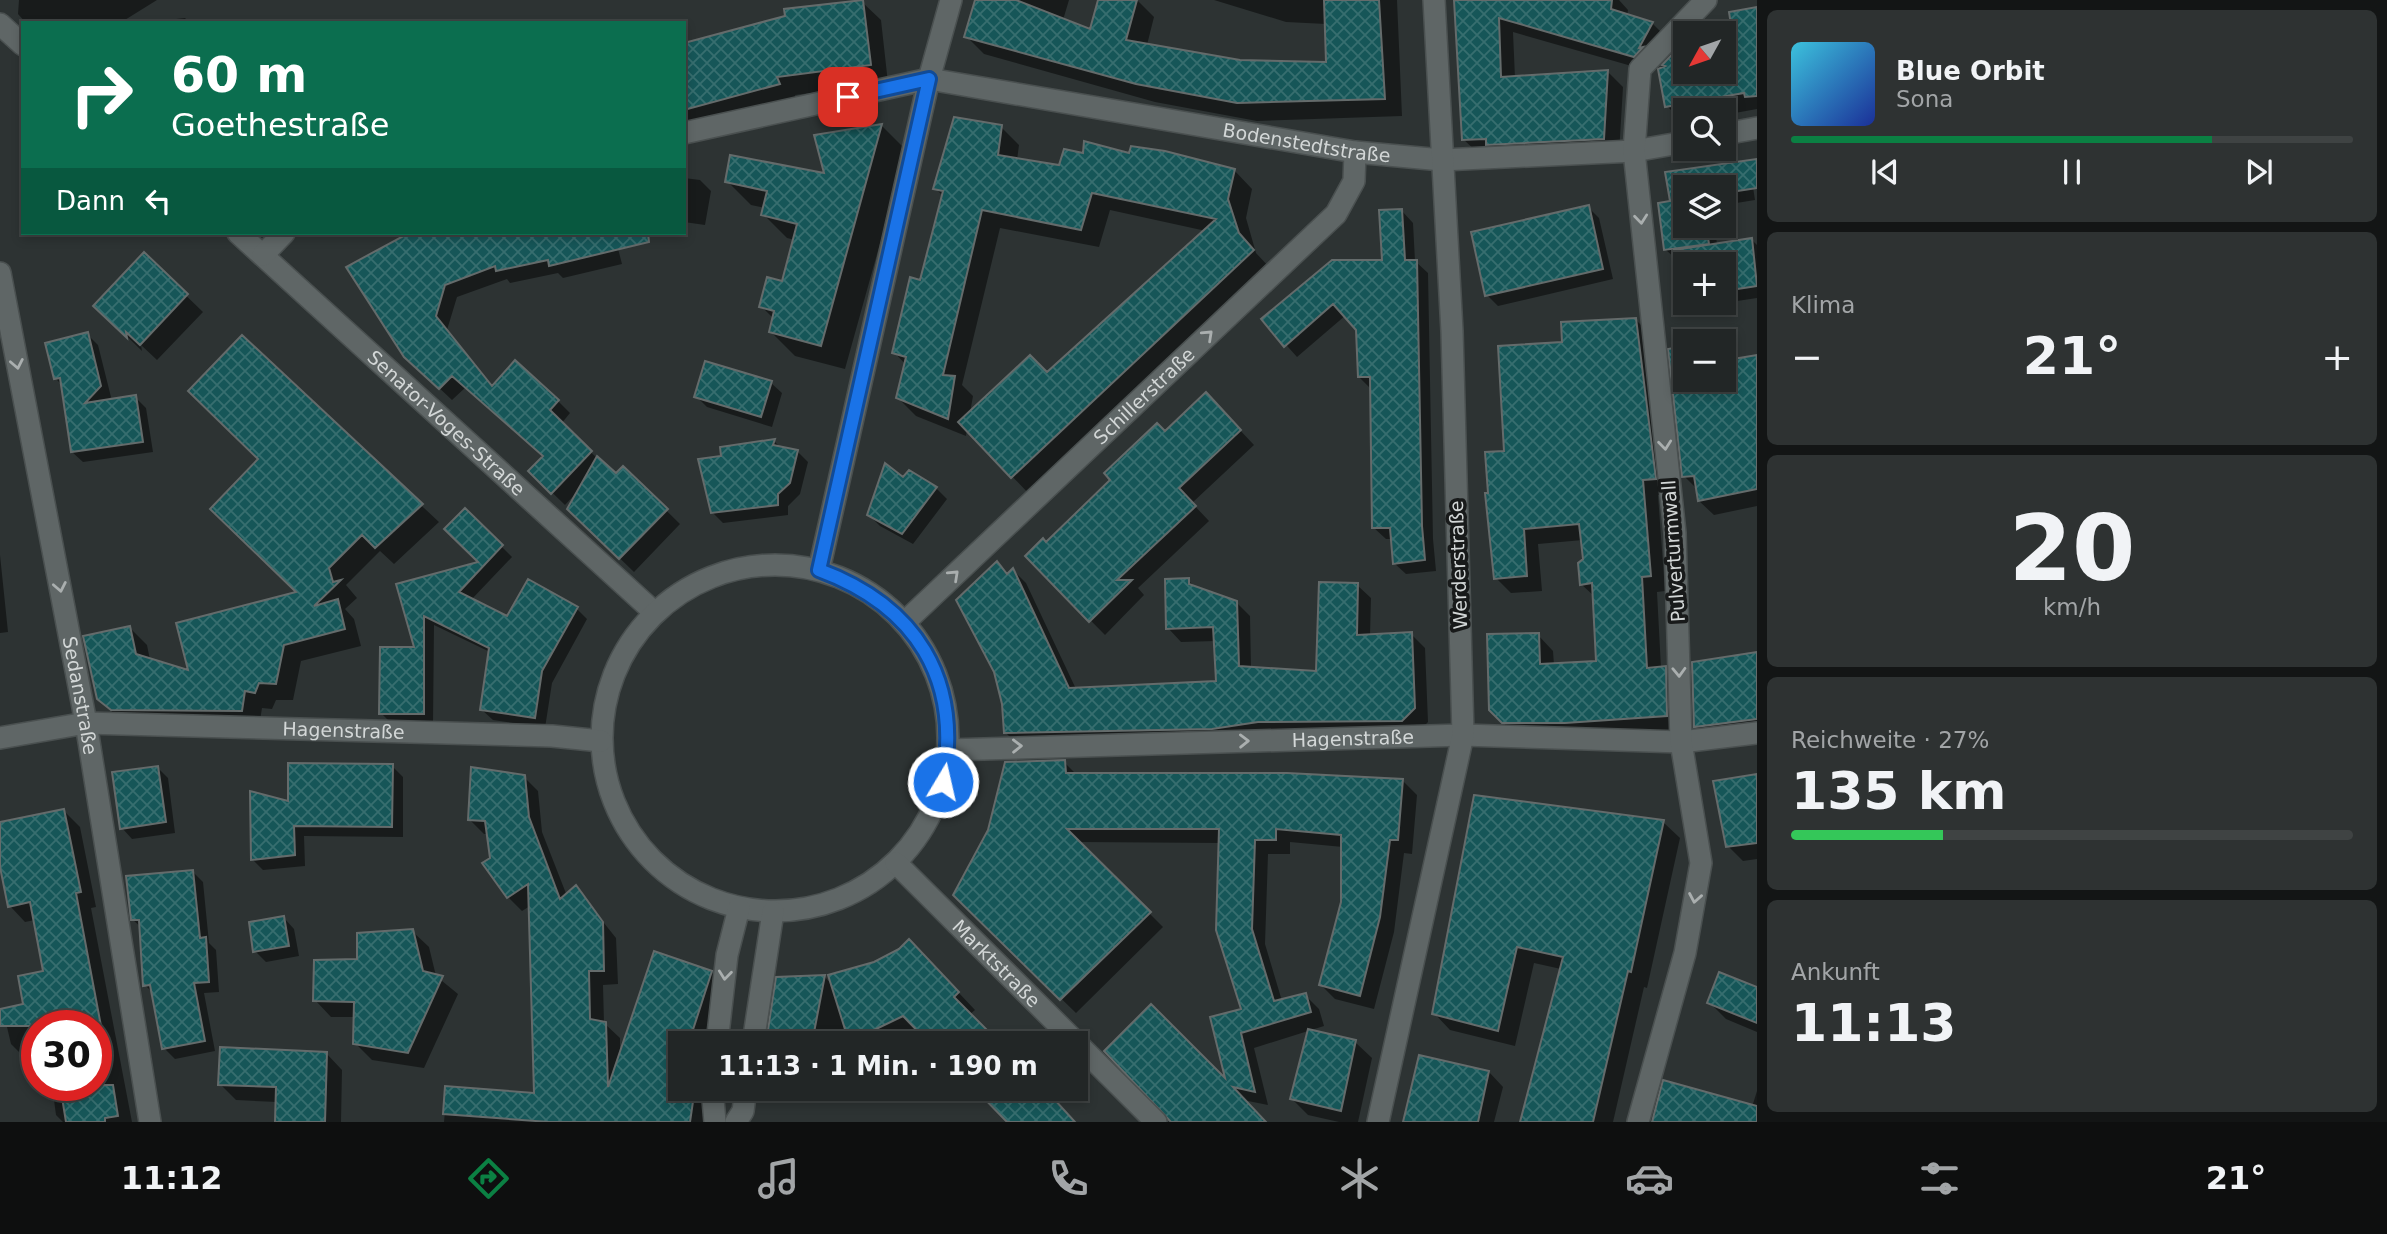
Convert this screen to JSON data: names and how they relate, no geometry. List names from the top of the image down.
{
  "streets": {
    "street": [
      "Bodenstedtstraße",
      "Schillerstraße",
      "Senator-Voges-Straße",
      "Pulverturmwall",
      "Werderstraße",
      "Sedanstraße",
      "Hagenstraße",
      "Marktstraße"
    ]
  },
  "crossings": [
    ["Bodenstedtstraße", "Schillerstraße"],
    ["Bodenstedtstraße", "Pulverturmwall"],
    ["Bodenstedtstraße", "Werderstraße"],
    ["Pulverturmwall", "Hagenstraße"],
    ["Werderstraße", "Hagenstraße"],
    ["Sedanstraße", "Hagenstraße"]
  ],
  "one_way": [
    "Schillerstraße",
    "Pulverturmwall",
    "Sedanstraße",
    "Hagenstraße"
  ],
  "north": "bottom left",
  "page": {
    "map_buttons": ["+", "−"],
    "turn": ["60 m", "Goethestraße"],
    "song": ["Blue Orbit", "Sona"],
    "then": "Dann",
    "tile": [
      "Klima",
      ["20", "km/h"],
      ["Reichweite · 27%", "135 km"],
      ["Ankunft", "11:13"]
    ],
    "heat": ["−", "21°", "+"],
    "limit": "30",
    "trip": "11:13 · 1 Min. · 190 m",
    "tabs": ["11:12", "21°"]
  }
}
